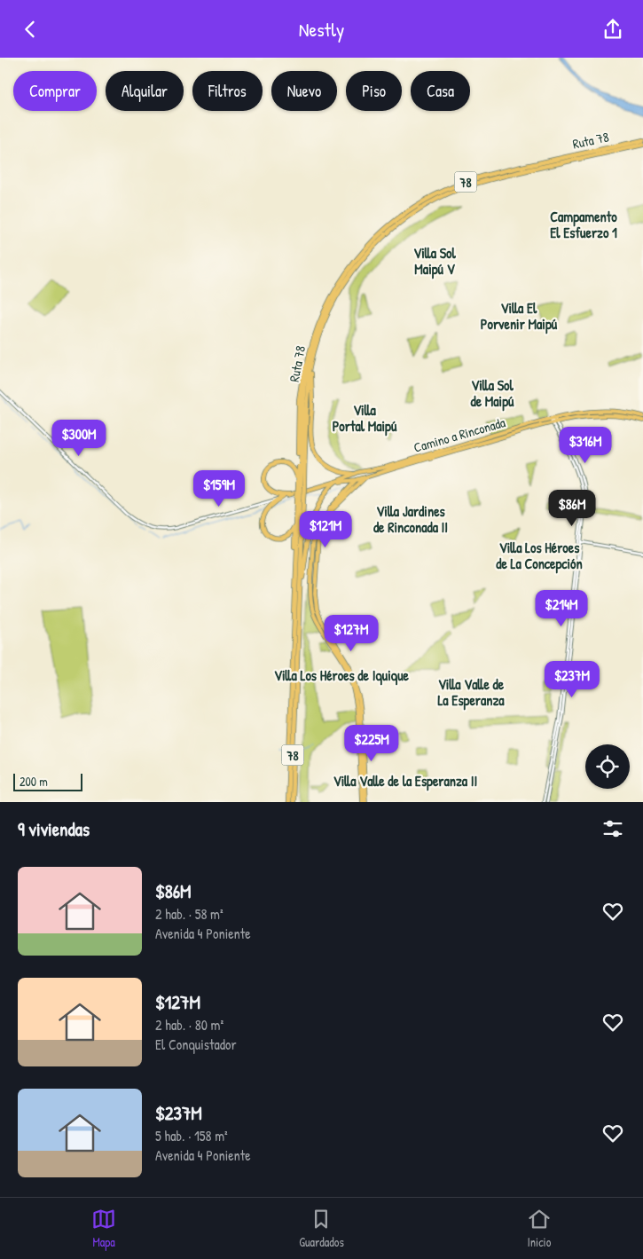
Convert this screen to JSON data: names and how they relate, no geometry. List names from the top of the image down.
{
  "streets": {
    "highway": ["Ruta 78", "78"],
    "main road": ["Camino a Rinconada"]
  },
  "districts": [
    "Campamento El Esfuerzo 1",
    "Villa Sol Maipú V",
    "Villa El Porvenir Maipú",
    "Villa Sol de Maipú",
    "Villa Portal Maipú",
    "Villa Jardines de Rinconada II",
    "Villa Los Héroes de La Concepción",
    "Villa Los Héroes de Iquique",
    "Villa Valle de La Esperanza",
    "Villa Valle de la Esperanza II"
  ],
  "scale_bar": "200 m",
  "page": {
    "header": "Nestly",
    "chip": [
      "Comprar",
      "Alquilar",
      "Filtros",
      "Nuevo",
      "Piso",
      "Casa"
    ],
    "price": [
      "$300M",
      "$316M",
      "$159M",
      "$86M",
      "$121M",
      "$214M",
      "$127M",
      "$237M",
      "$225M"
    ],
    "scale": "200 m",
    "heading": "9 viviendas",
    "list": [
      {
        "name": "$86M",
        "note": "2 hab. · 58 m² · Avenida 4 Poniente"
      },
      {
        "name": "$127M",
        "note": "2 hab. · 80 m² · El Conquistador"
      },
      {
        "name": "$237M",
        "note": "5 hab. · 158 m² · Avenida 4 Poniente"
      }
    ],
    "tabs": ["Mapa", "Guardados", "Inicio"]
  }
}
